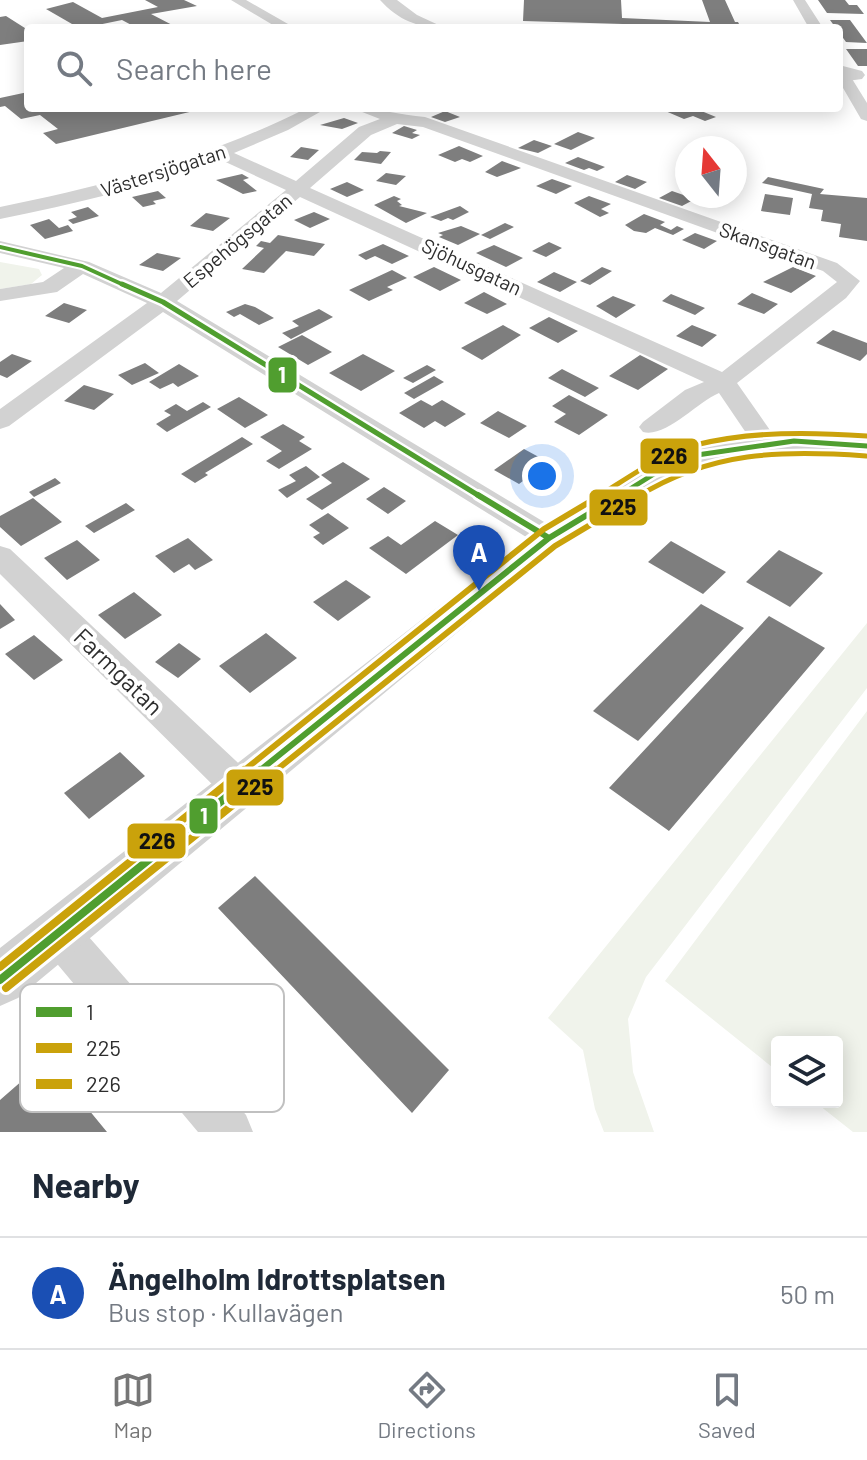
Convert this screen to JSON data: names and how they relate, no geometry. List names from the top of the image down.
{
  "streets": {
    "street": [
      "Västersjögatan",
      "Espehögsgatan",
      "Skansgatan",
      "Sjöhusgatan",
      "Farmgatan"
    ]
  },
  "crossings": [
    ["Västersjögatan", "Sjöhusgatan"],
    ["Espehögsgatan", "Skansgatan"],
    ["Espehögsgatan", "Sjöhusgatan"],
    ["Skansgatan", "Sjöhusgatan"]
  ],
  "lines": ["transit line 1", "transit line 226", "transit line 225"],
  "legend": ["1", "225", "226"],
  "north": "top",
  "page": {
    "search": "Search here",
    "pins": "A",
    "heading": "Nearby",
    "list": [
      {
        "mark": "A",
        "name": "Ängelholm Idrottsplatsen",
        "note": "Bus stop · Kullavägen",
        "value": "50 m"
      }
    ],
    "nav": ["Map", "Directions", "Saved"]
  }
}
